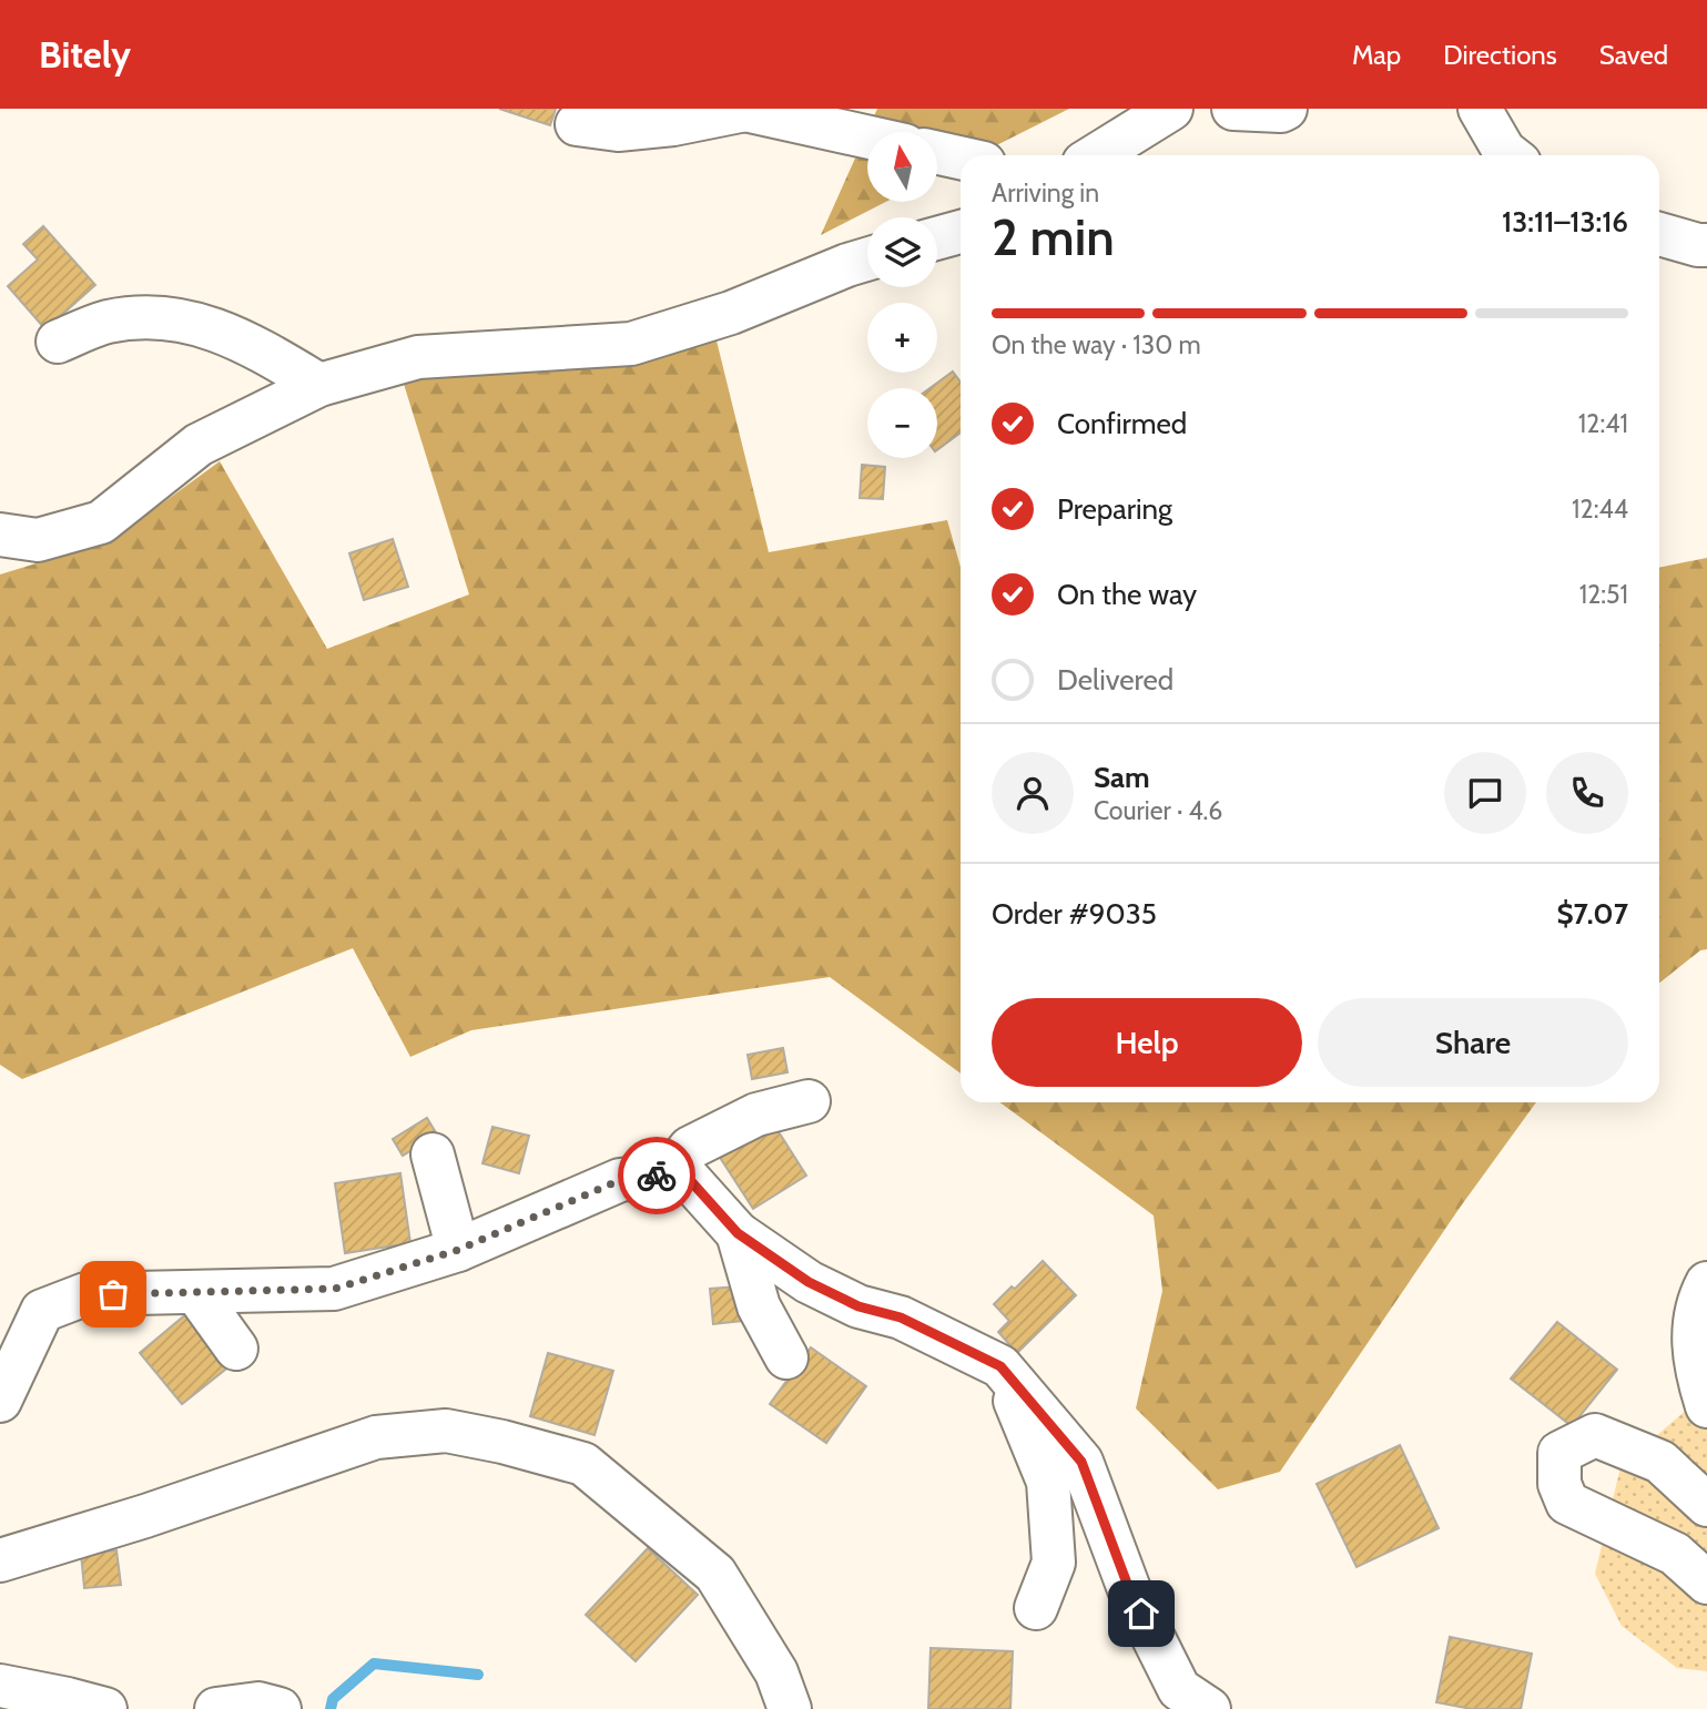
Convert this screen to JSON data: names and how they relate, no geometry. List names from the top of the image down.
{
  "north": "top",
  "page": {
    "header": "Bitely",
    "nav": ["Map", "Directions", "Saved"],
    "map_buttons": ["+", "−"],
    "heading": ["2 min", "Arriving in", "13:11–13:16"],
    "panel": [
      "Sam",
      "Courier · 4.6",
      "Order #9035",
      "$7.07"
    ],
    "bar": "On the way · 130 m",
    "list": [
      ["Confirmed", "12:41"],
      ["Preparing", "12:44"],
      ["On the way", "12:51"],
      "Delivered"
    ],
    "buttons": ["Help", "Share"]
  }
}
